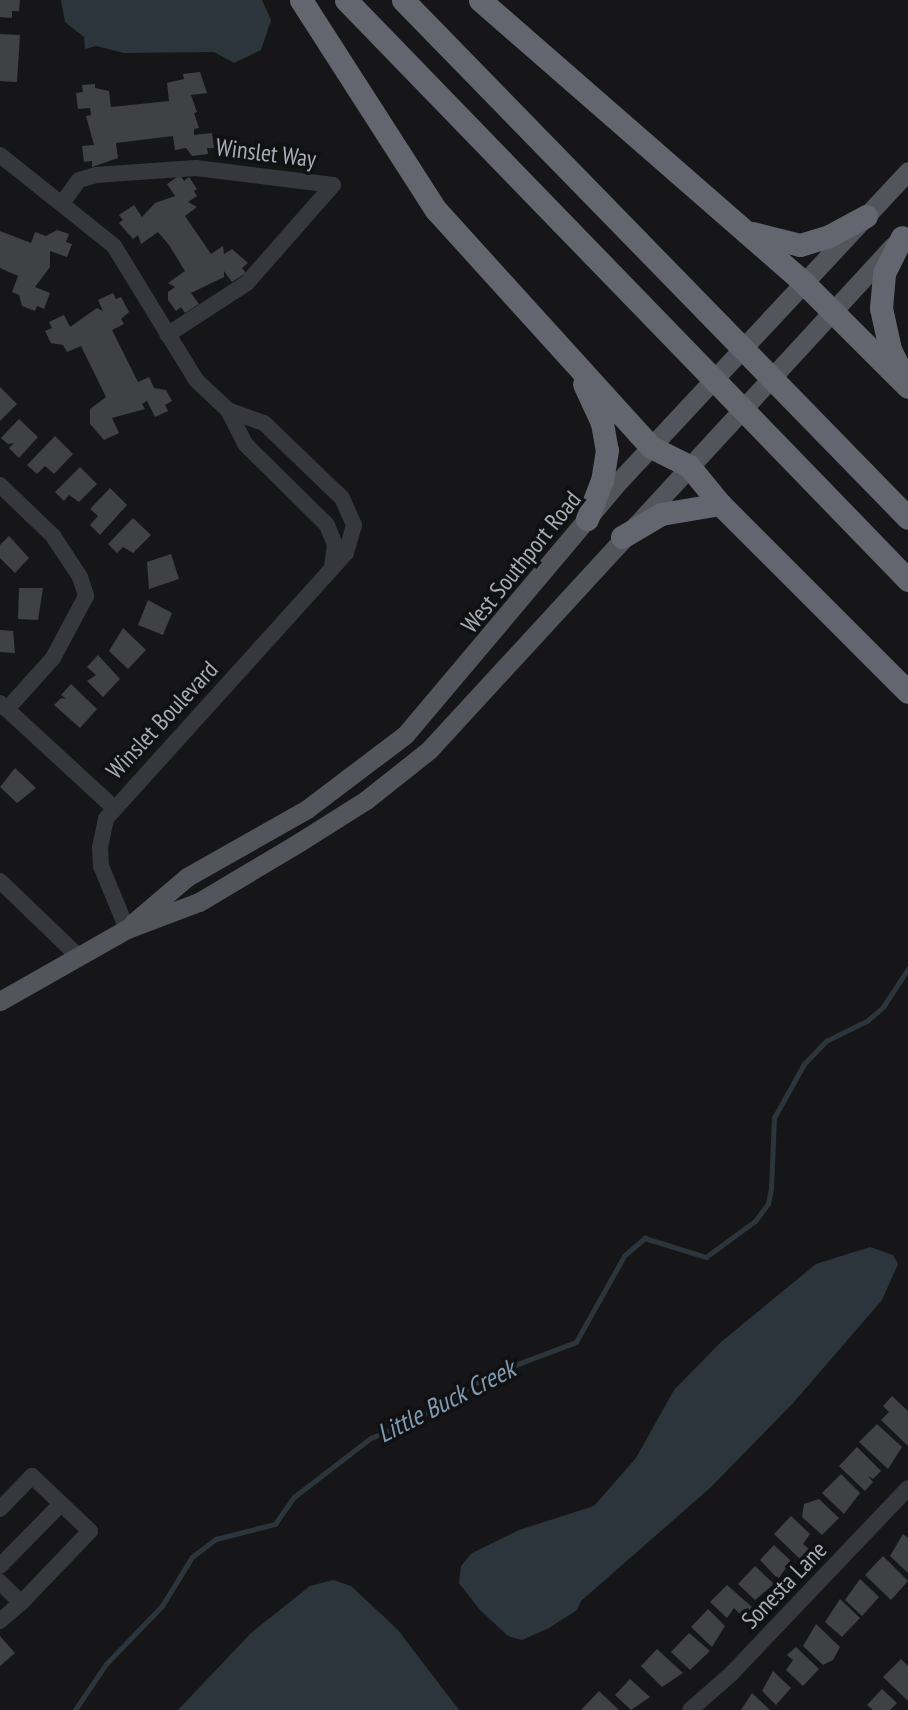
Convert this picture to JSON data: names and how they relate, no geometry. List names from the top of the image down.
{
  "streets": {
    "main road": ["West Southport Road"],
    "street": ["Winslet Way", "Winslet Boulevard", "Sonesta Lane"]
  },
  "crossings": [
    ["Winslet Way", "Winslet Boulevard"],
    ["West Southport Road", "Winslet Boulevard"]
  ],
  "water": ["Little Buck Creek"]
}
